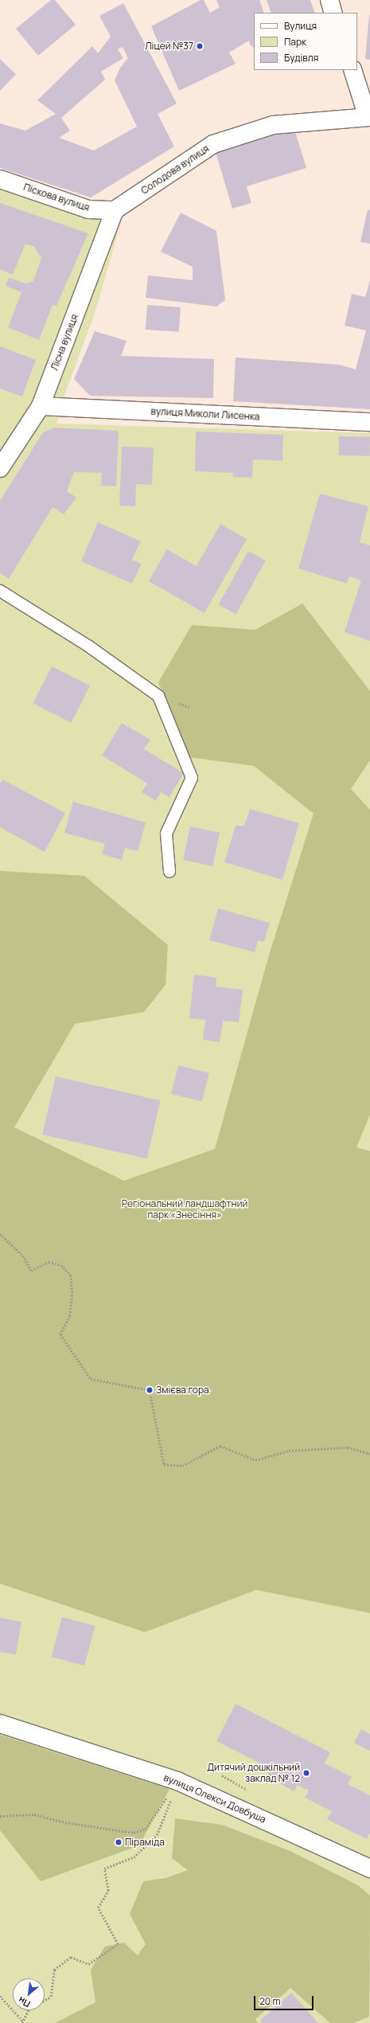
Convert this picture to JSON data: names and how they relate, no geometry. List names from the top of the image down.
{
  "streets": {
    "street": [
      "Солодова вулиця",
      "Піскова вулиця",
      "Лісна вулиця",
      "вулиця Миколи Лисенка",
      "вулиця Олекси Довбуша"
    ]
  },
  "crossings": [
    ["Солодова вулиця", "Піскова вулиця"],
    ["Солодова вулиця", "Лісна вулиця"],
    ["Піскова вулиця", "Лісна вулиця"],
    ["Лісна вулиця", "вулиця Миколи Лисенка"]
  ],
  "parks": ["Регіональний ландшафтний парк «Знесіння»"],
  "places": [
    "Ліцей №37",
    "Змієва гора",
    "Дитячий дошкільний заклад № 12",
    "Піраміда"
  ],
  "legend": ["Вулиця", "Парк", "Будівля"],
  "scale_bar": "20 m",
  "north": "bottom left"
}
